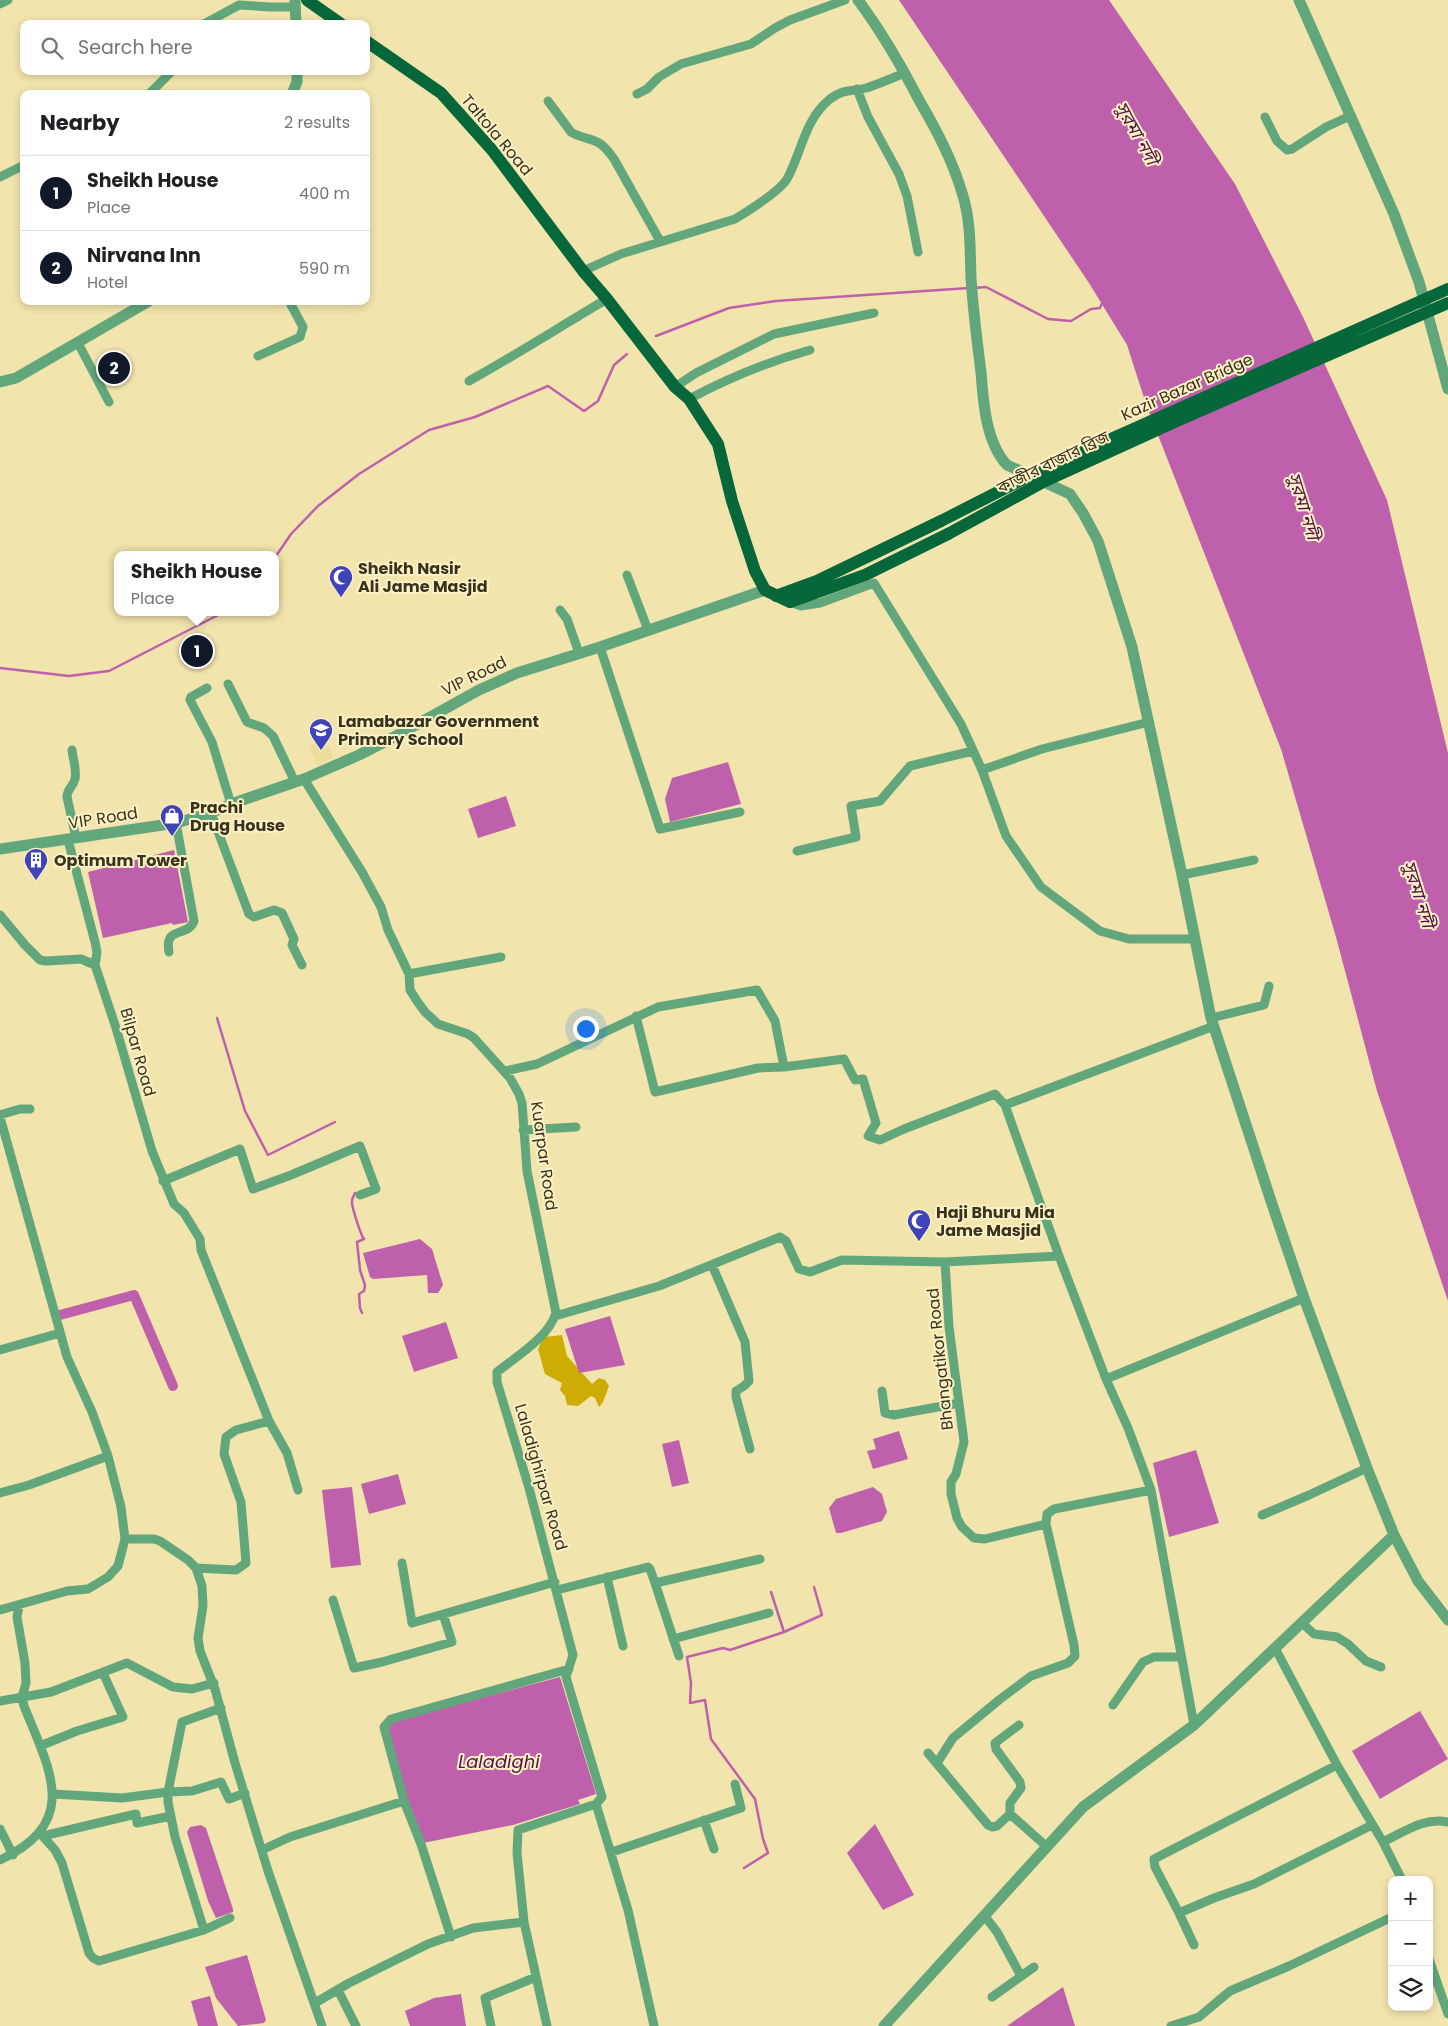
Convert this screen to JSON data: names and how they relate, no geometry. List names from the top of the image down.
{
  "streets": {
    "main road": ["Taltola Road", "Kazir Bazar Bridge", "কাজীর বাজার ব্রিজ"],
    "street": [
      "VIP Road",
      "Bilpar Road",
      "Kuarpar Road",
      "Bhangatikor Road",
      "Laladighirpar Road"
    ]
  },
  "crossings": [
    ["Taltola Road", "Kazir Bazar Bridge"],
    ["Taltola Road", "VIP Road"],
    ["Kazir Bazar Bridge", "VIP Road"],
    ["VIP Road", "Bilpar Road"],
    ["VIP Road", "Kuarpar Road"],
    ["Kuarpar Road", "Laladighirpar Road"]
  ],
  "water": ["সুরমা নদী", "Laladighi"],
  "places": {
    "mosque": ["Sheikh Nasir Ali Jame Masjid", "Haji Bhuru Mia Jame Masjid"],
    "school or university": ["Lamabazar Government Primary School"],
    "shop": ["Prachi Drug House"],
    "building": ["Optimum Tower"]
  },
  "page": {
    "search": "Search here",
    "heading": ["Nearby", "2 results"],
    "list": [
      {
        "mark": "1",
        "name": "Sheikh House",
        "note": "Place",
        "value": "400 m"
      },
      {
        "mark": "2",
        "name": "Nirvana Inn",
        "note": "Hotel",
        "value": "590 m"
      }
    ],
    "pins": ["2", "1"],
    "popup": ["Sheikh House", "Place"],
    "map_buttons": ["+", "−"]
  }
}
